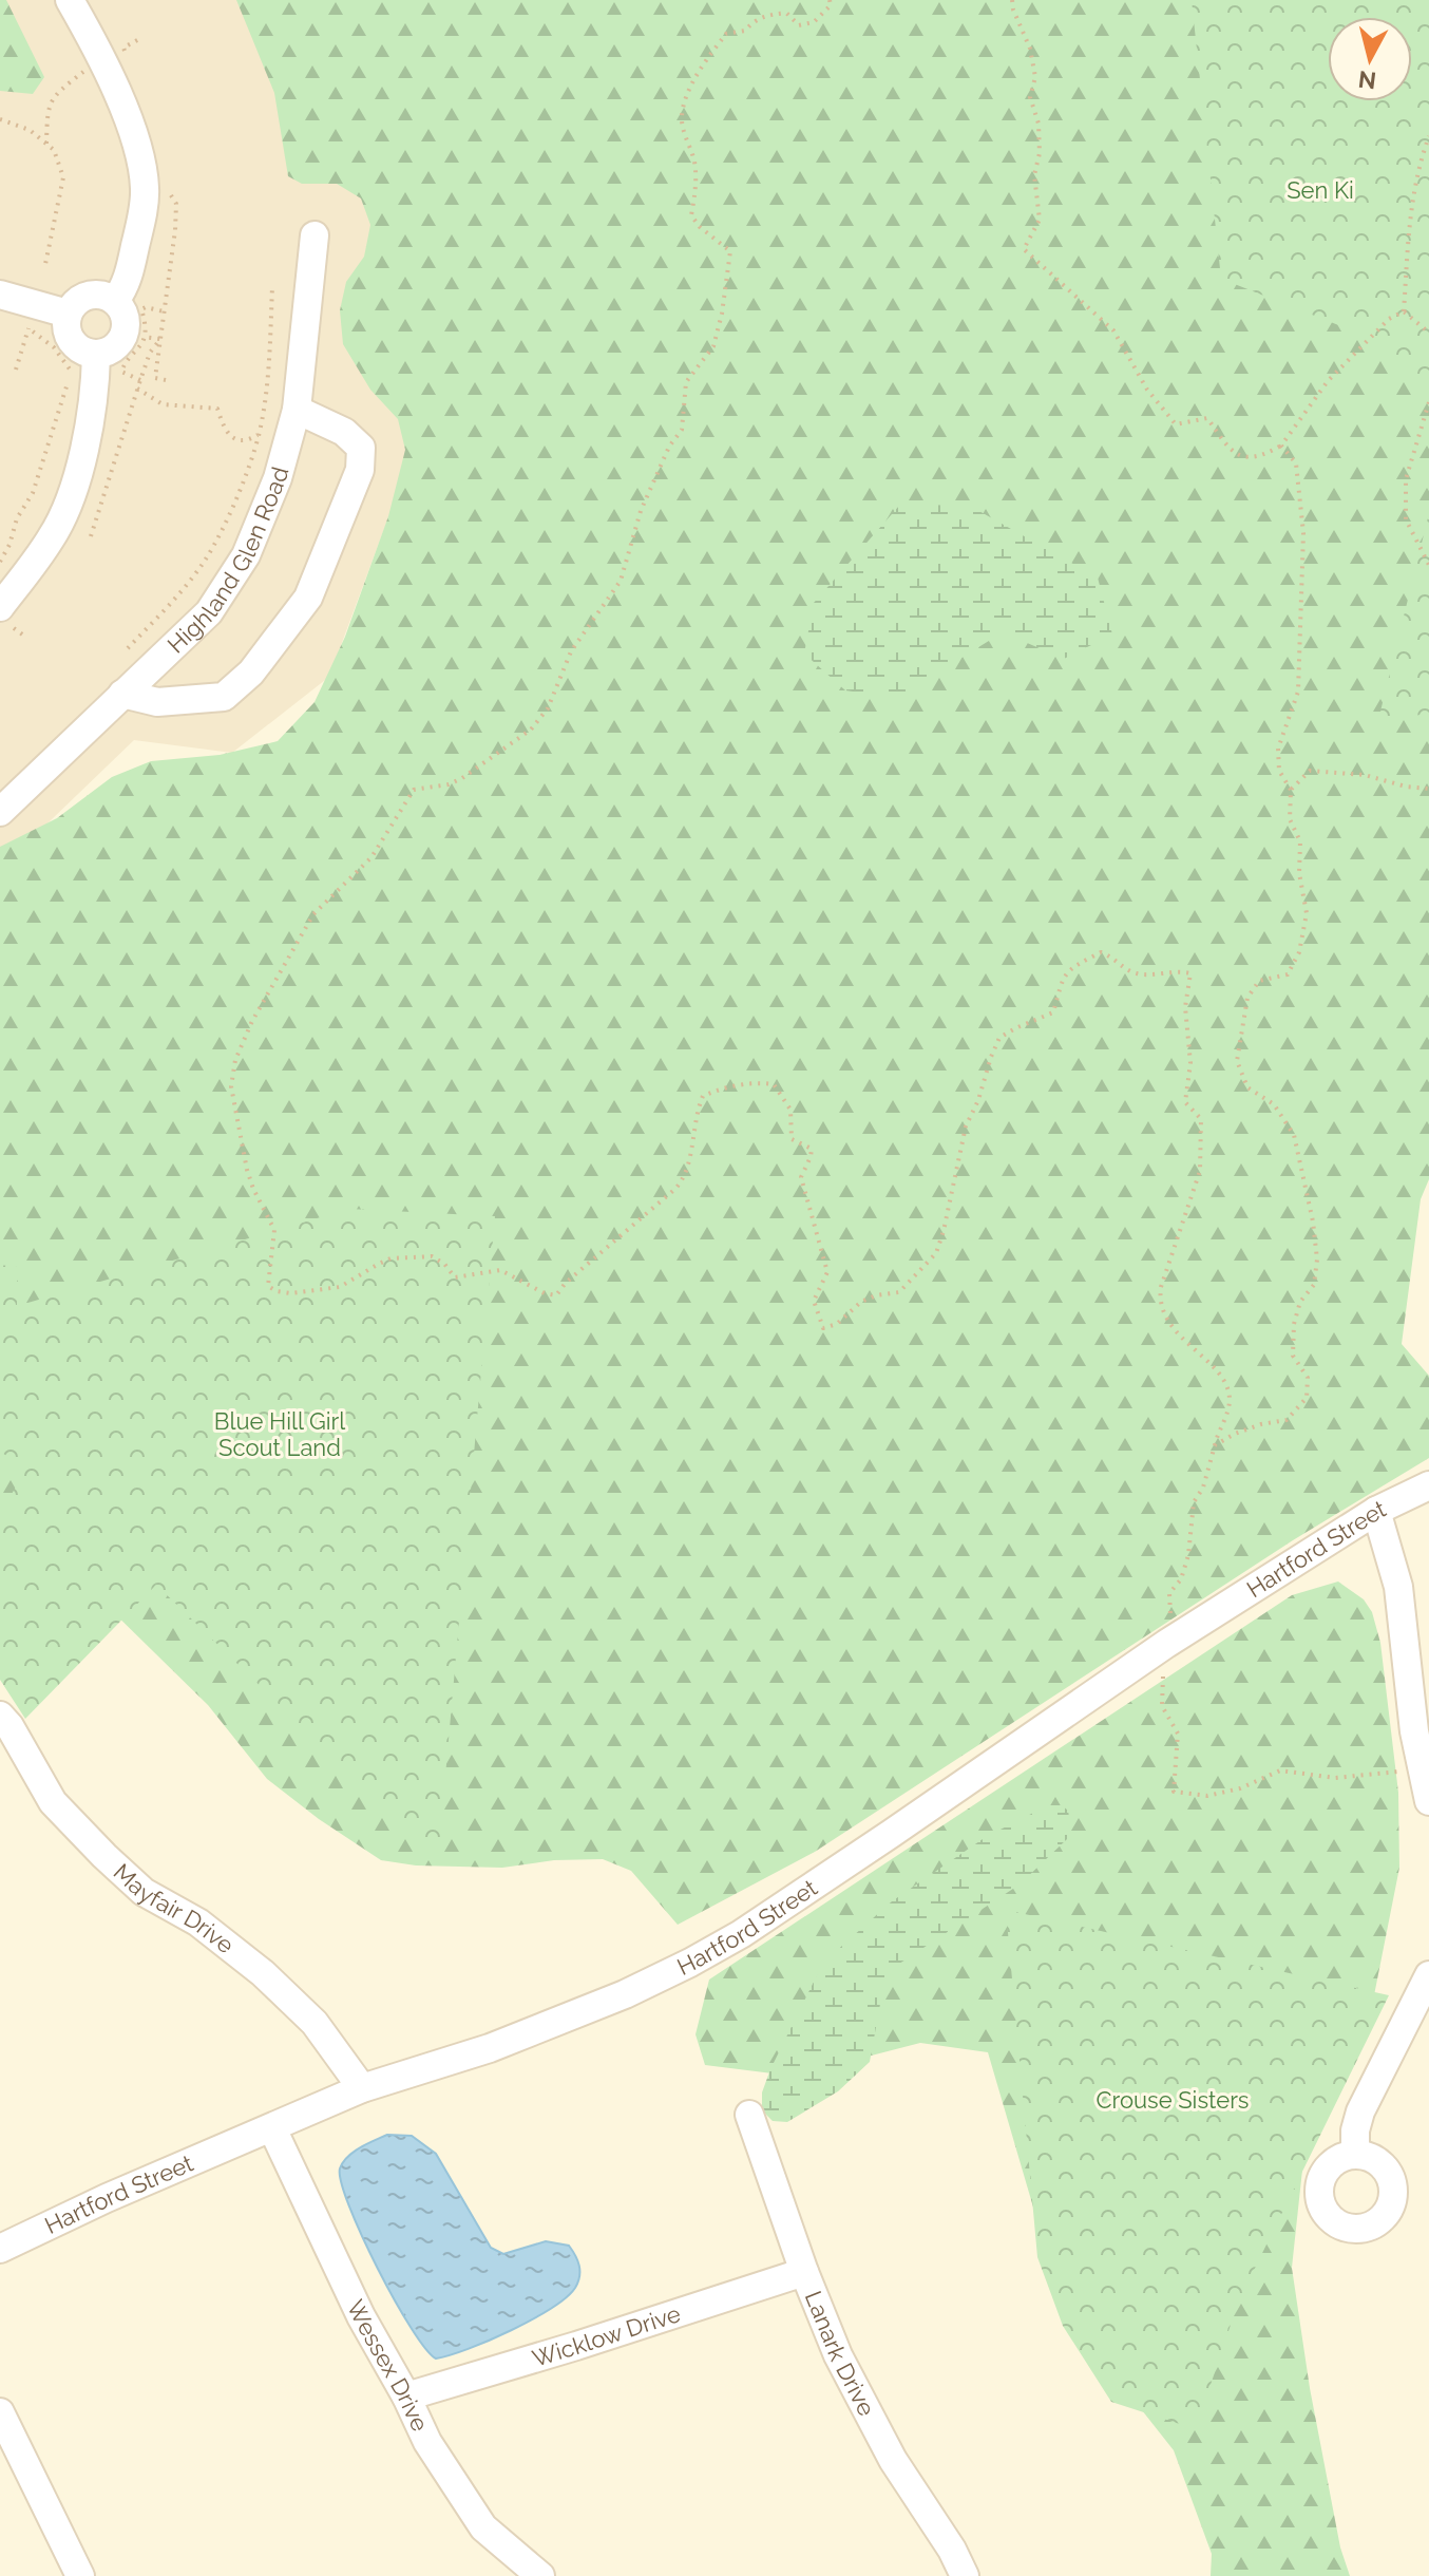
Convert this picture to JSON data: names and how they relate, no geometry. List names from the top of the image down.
{
  "streets": {
    "street": [
      "Highland Glen Road",
      "Hartford Street",
      "Mayfair Drive",
      "Wicklow Drive",
      "Lanark Drive",
      "Wessex Drive"
    ]
  },
  "crossings": [
    ["Hartford Street", "Mayfair Drive"],
    ["Hartford Street", "Wessex Drive"],
    ["Wicklow Drive", "Lanark Drive"],
    ["Wicklow Drive", "Wessex Drive"]
  ],
  "parks": ["Sen Ki", "Blue Hill Girl Scout Land", "Crouse Sisters"],
  "north": "bottom"
}
